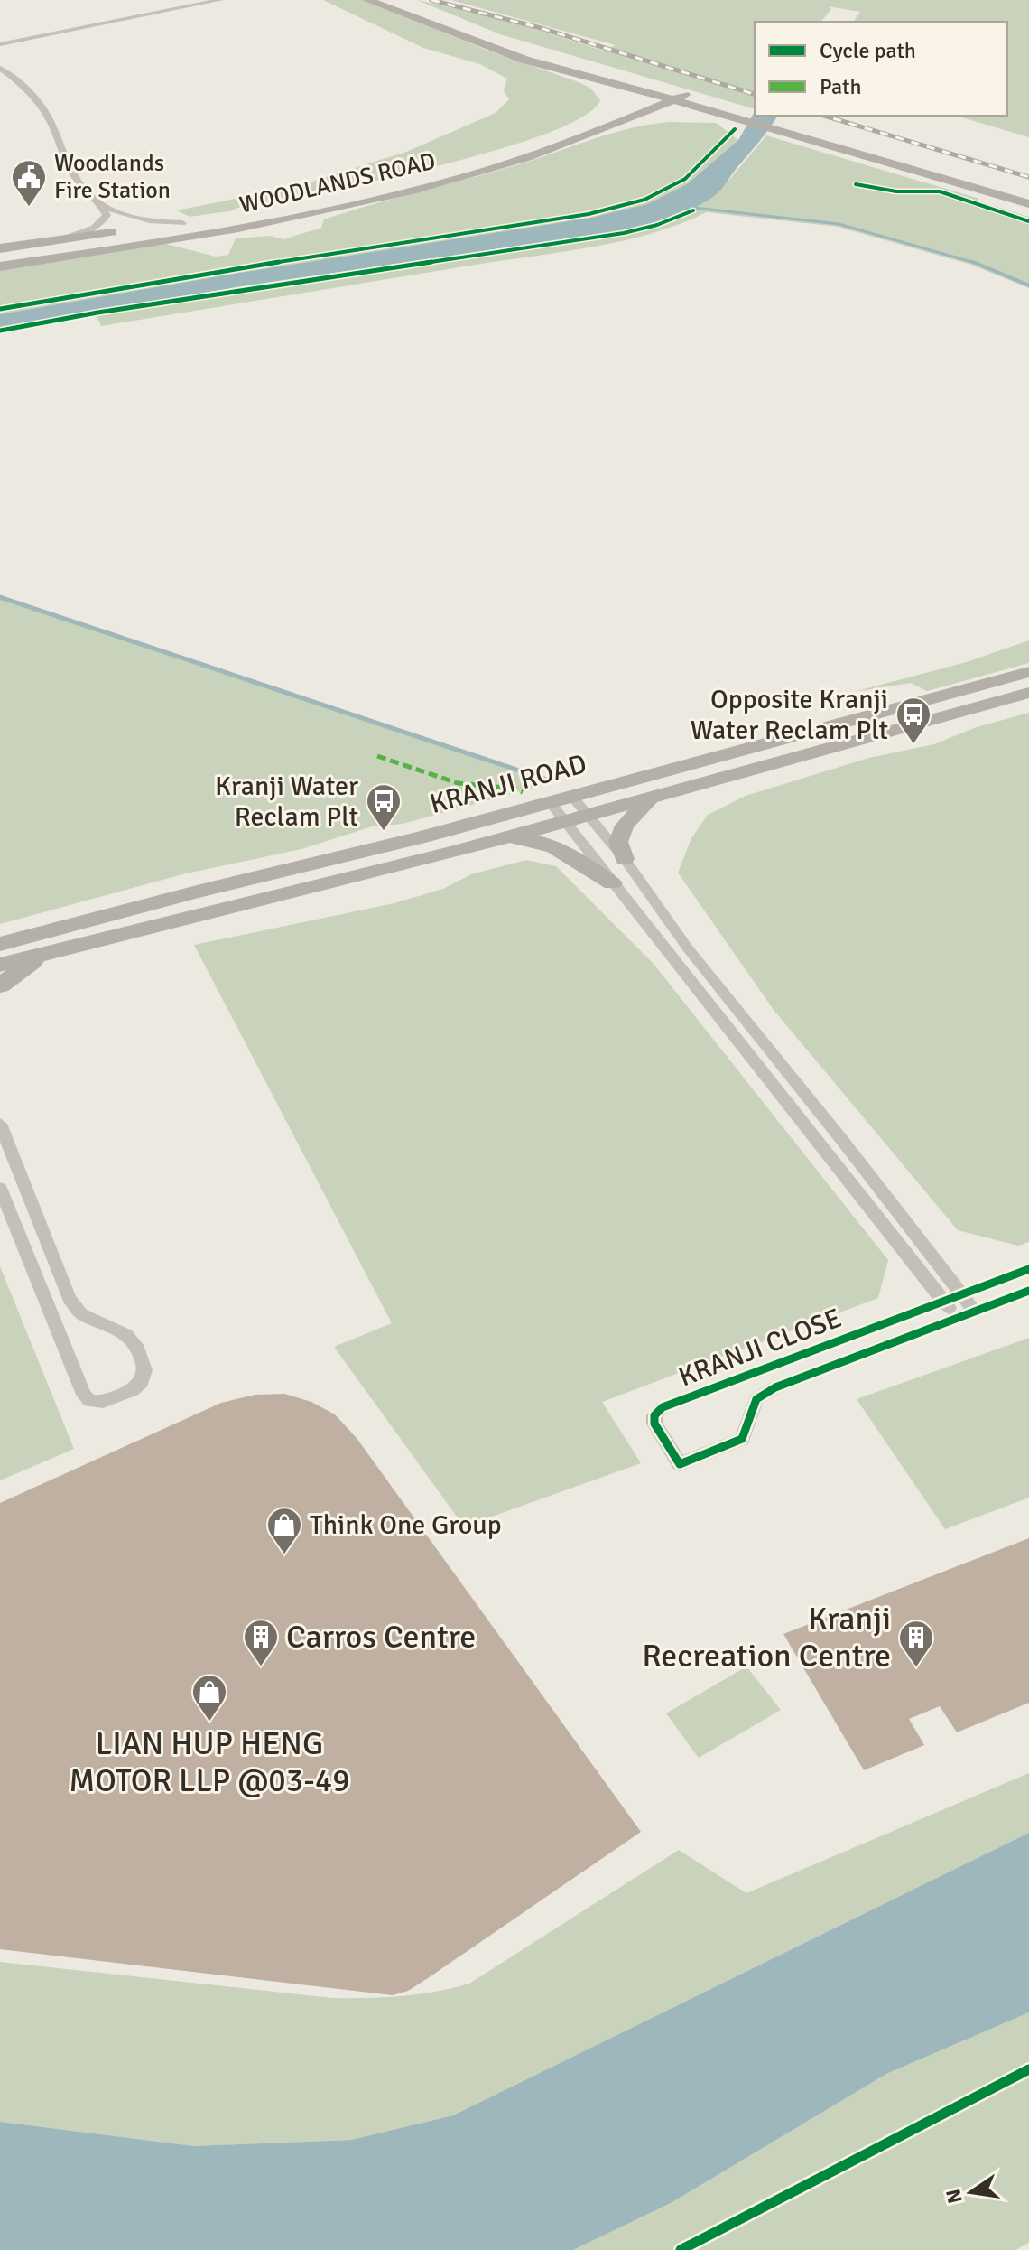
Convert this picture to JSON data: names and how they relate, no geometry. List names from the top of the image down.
{
  "streets": {
    "main road": ["WOODLANDS ROAD", "KRANJI ROAD"],
    "street": ["KRANJI CLOSE"]
  },
  "places": {
    "public building": ["Woodlands Fire Station"],
    "bus stop": ["Opposite Kranji Water Reclam Plt", "Kranji Water Reclam Plt"],
    "shop": ["Think One Group", "LIAN HUP HENG MOTOR LLP @03-49"],
    "building": ["Carros Centre", "Kranji Recreation Centre"]
  },
  "legend": ["Cycle path", "Path"],
  "north": "left"
}
